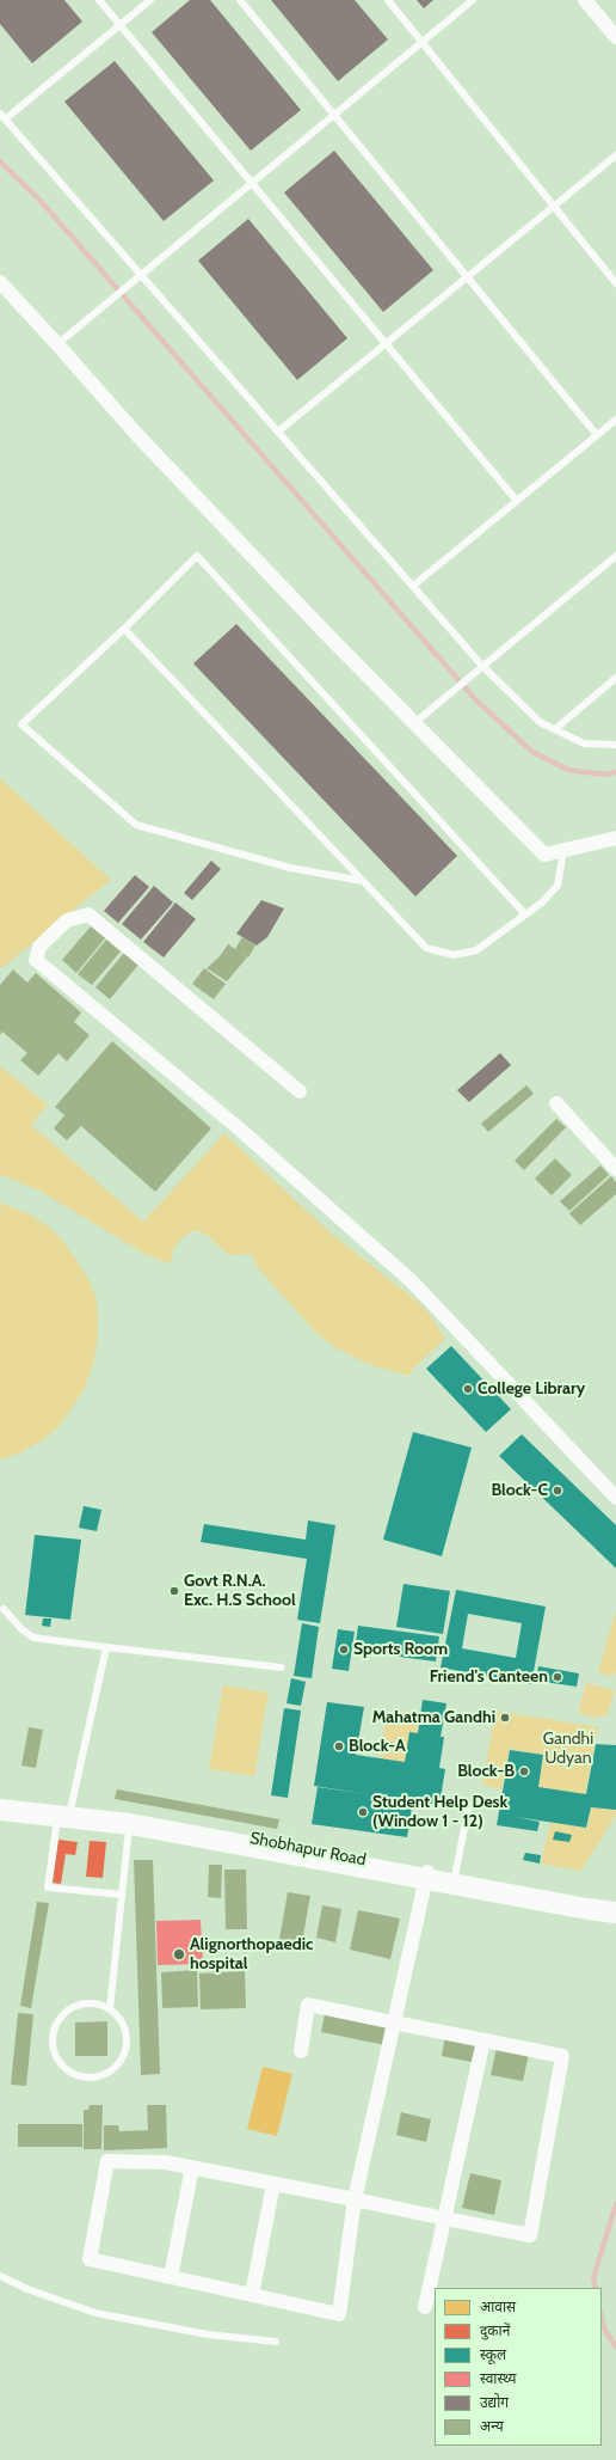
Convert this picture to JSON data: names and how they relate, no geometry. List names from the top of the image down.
{
  "streets": {
    "main road": ["Shobhapur Road"]
  },
  "parks": ["Gandhi Udyan"],
  "places": [
    "College Library",
    "Block-C",
    "Govt R.N.A. Exc. H.S School",
    "Sports Room",
    "Friend's Canteen",
    "Mahatma Gandhi",
    "Block-A",
    "Block-B",
    "Student Help Desk (Window 1 - 12)",
    "Alignorthopaedic hospital"
  ],
  "legend": [
    "आवास",
    "दुकानें",
    "स्कूल",
    "स्वास्थ्य",
    "उद्योग",
    "अन्य"
  ]
}
